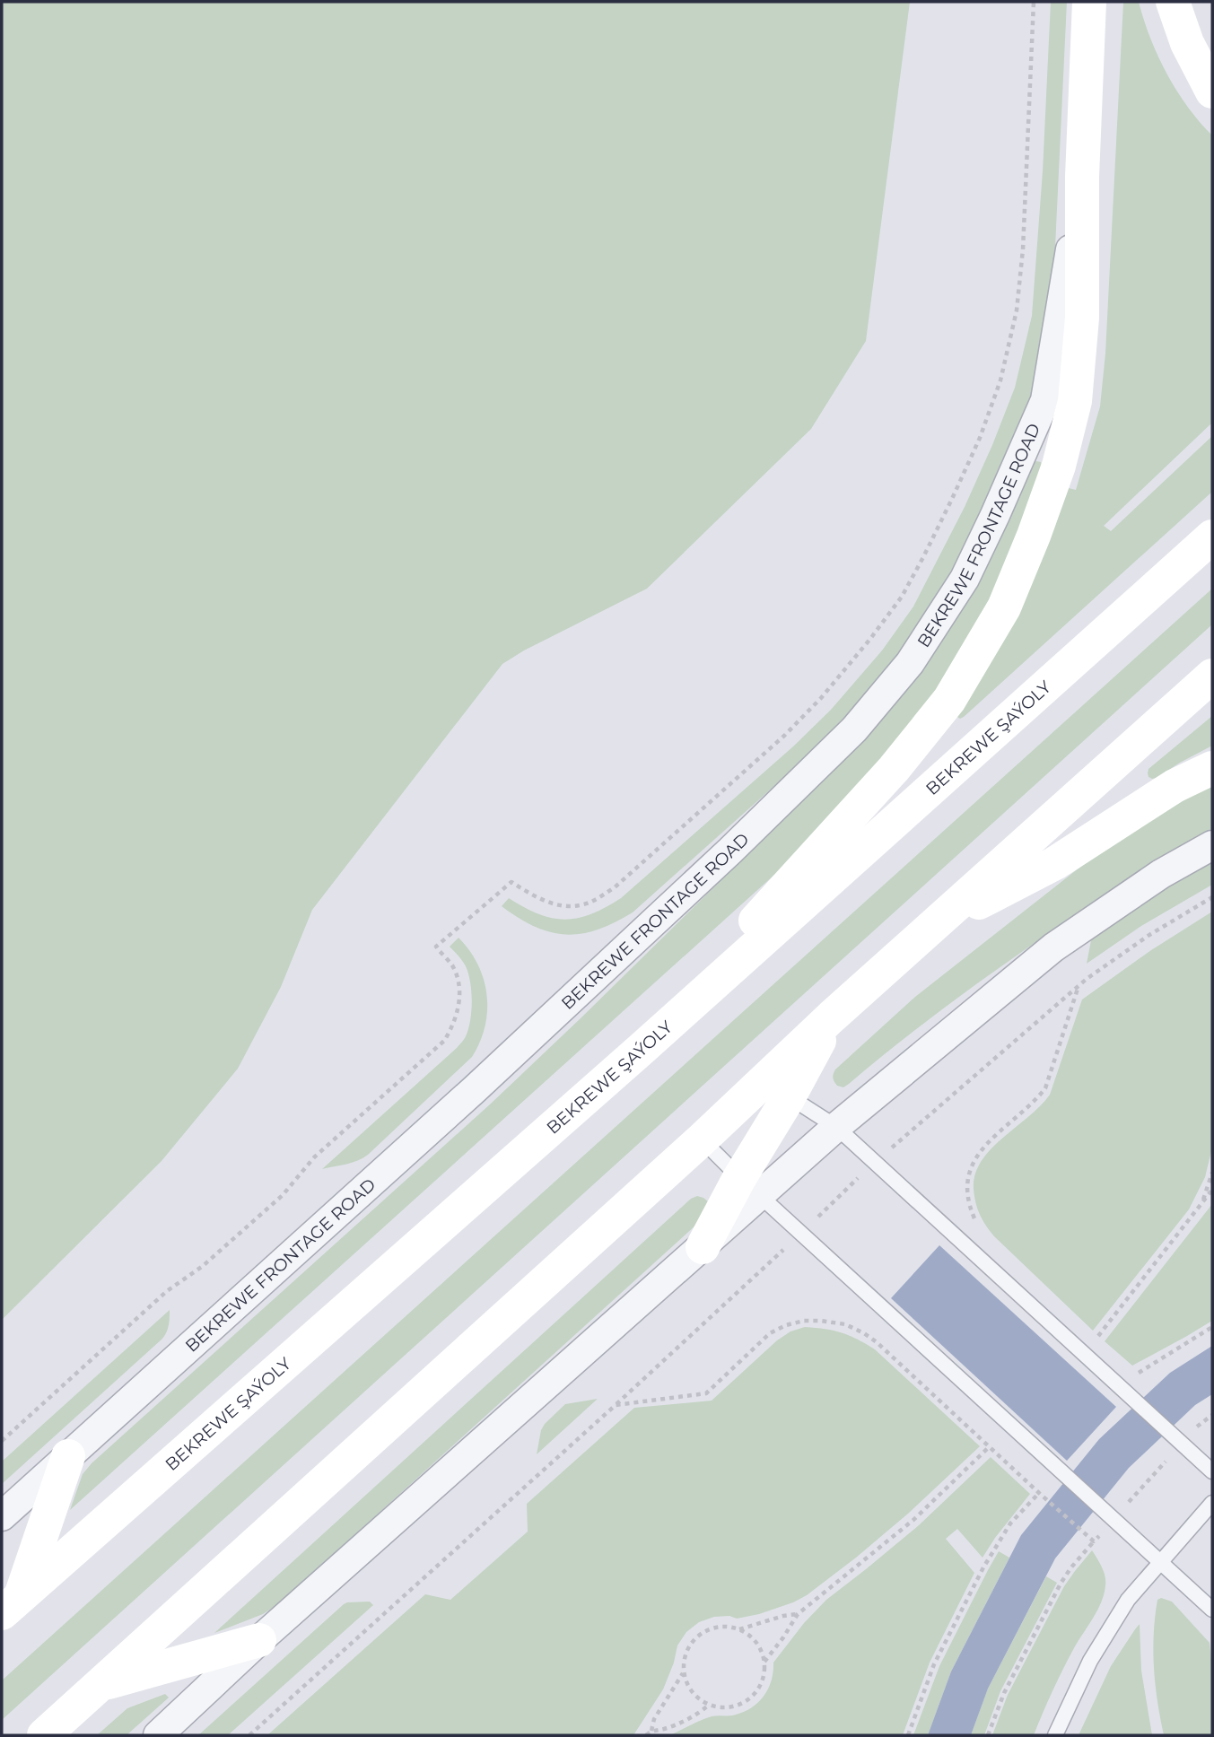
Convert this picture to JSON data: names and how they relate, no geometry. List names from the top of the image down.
{
  "streets": {
    "main road": ["BEKREWE ŞAÝOLY"],
    "street": ["BEKREWE FRONTAGE ROAD"]
  }
}
